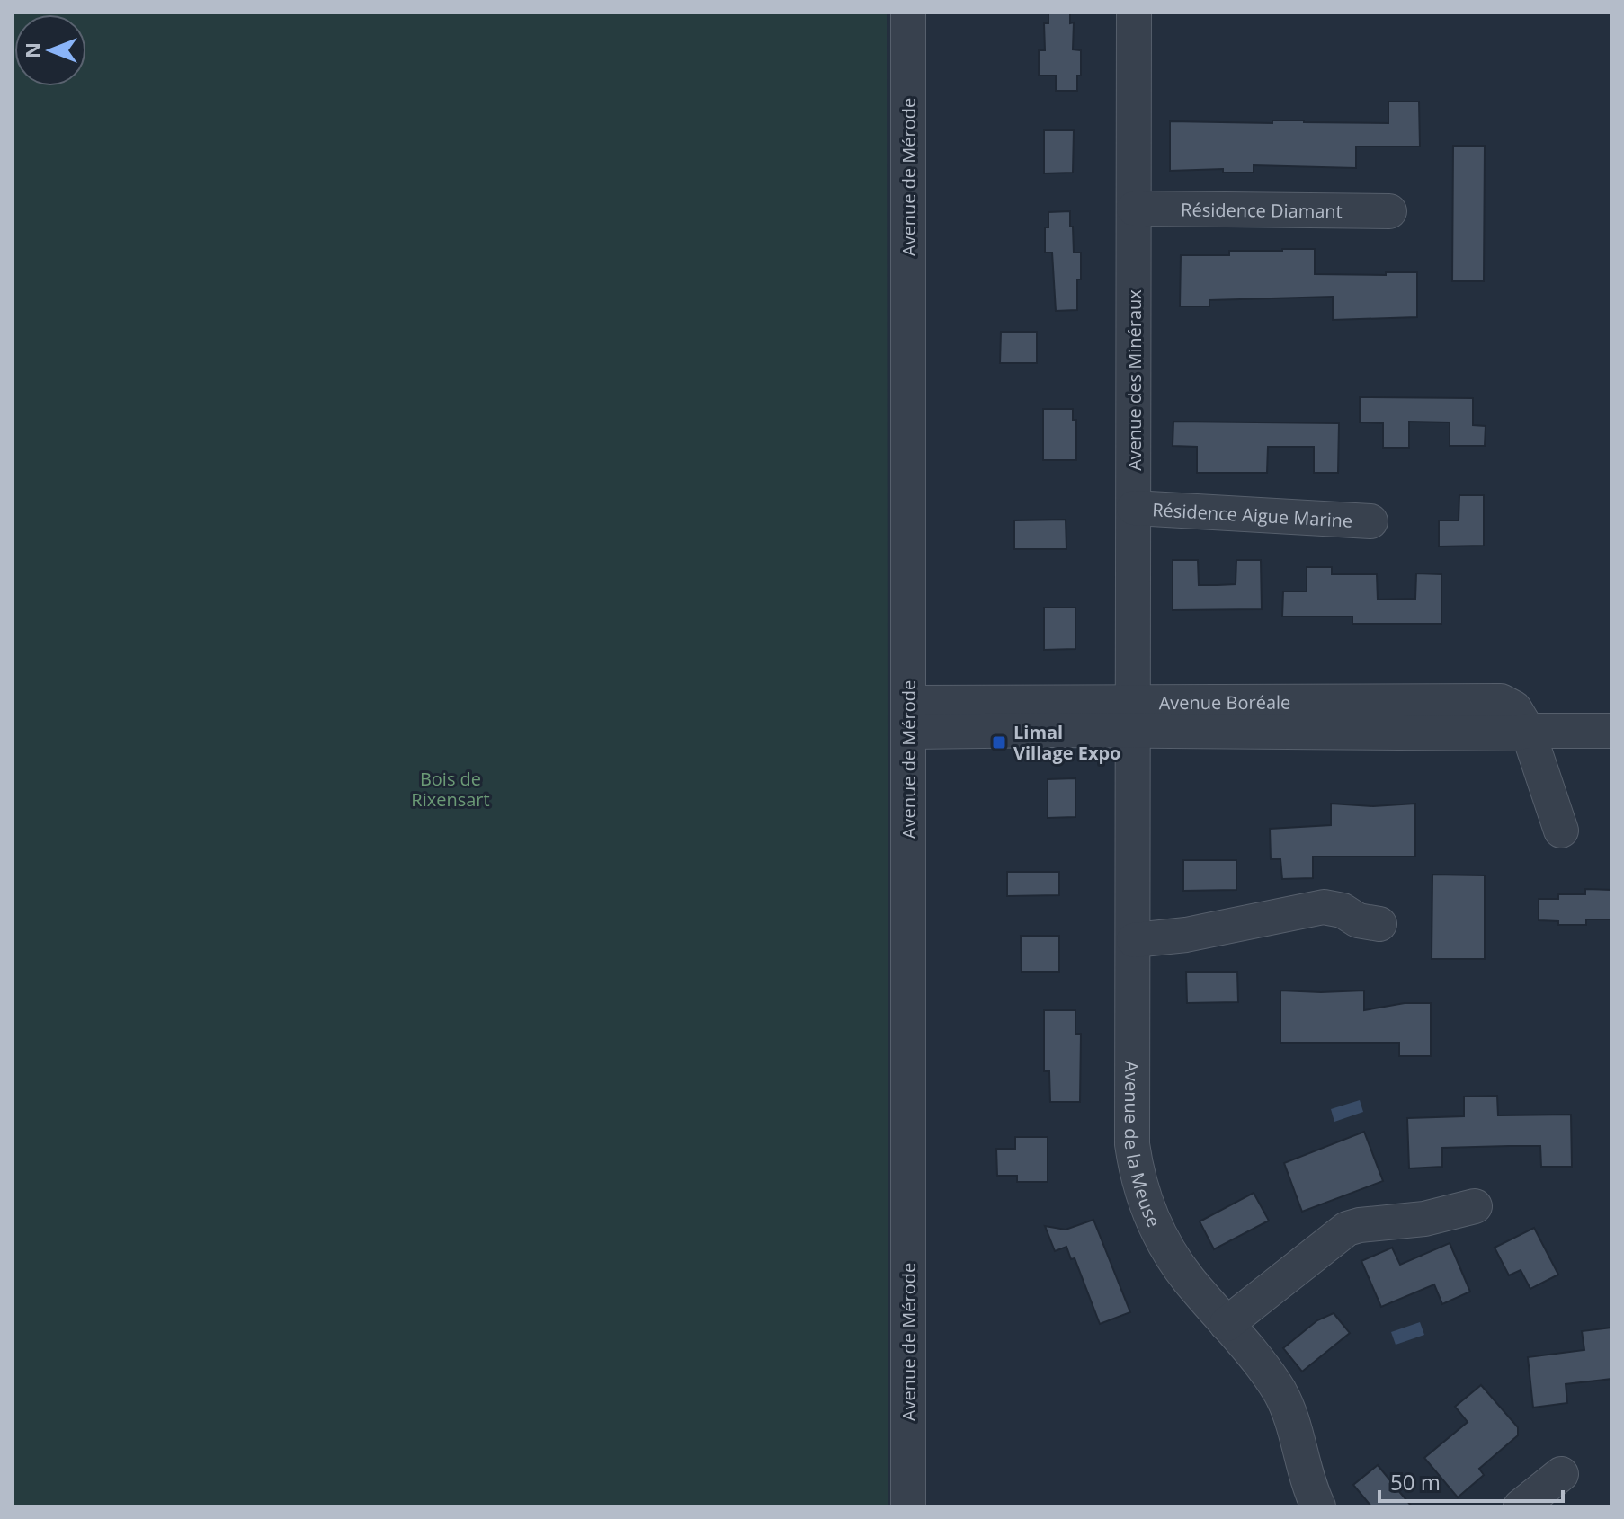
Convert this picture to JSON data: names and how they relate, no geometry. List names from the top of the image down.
{
  "streets": {
    "street": [
      "Avenue de Mérode",
      "Résidence Diamant",
      "Avenue des Minéraux",
      "Résidence Aigue Marine",
      "Avenue Boréale",
      "Avenue de la Meuse"
    ]
  },
  "crossings": [
    ["Avenue de Mérode", "Avenue Boréale"],
    ["Résidence Diamant", "Avenue des Minéraux"],
    ["Avenue des Minéraux", "Résidence Aigue Marine"],
    ["Avenue des Minéraux", "Avenue Boréale"],
    ["Avenue des Minéraux", "Avenue de la Meuse"],
    ["Avenue Boréale", "Avenue de la Meuse"]
  ],
  "parks": ["Bois de Rixensart"],
  "places": {
    "transit": ["Limal Village Expo"]
  },
  "scale_bar": "50 m",
  "north": "left"
}
